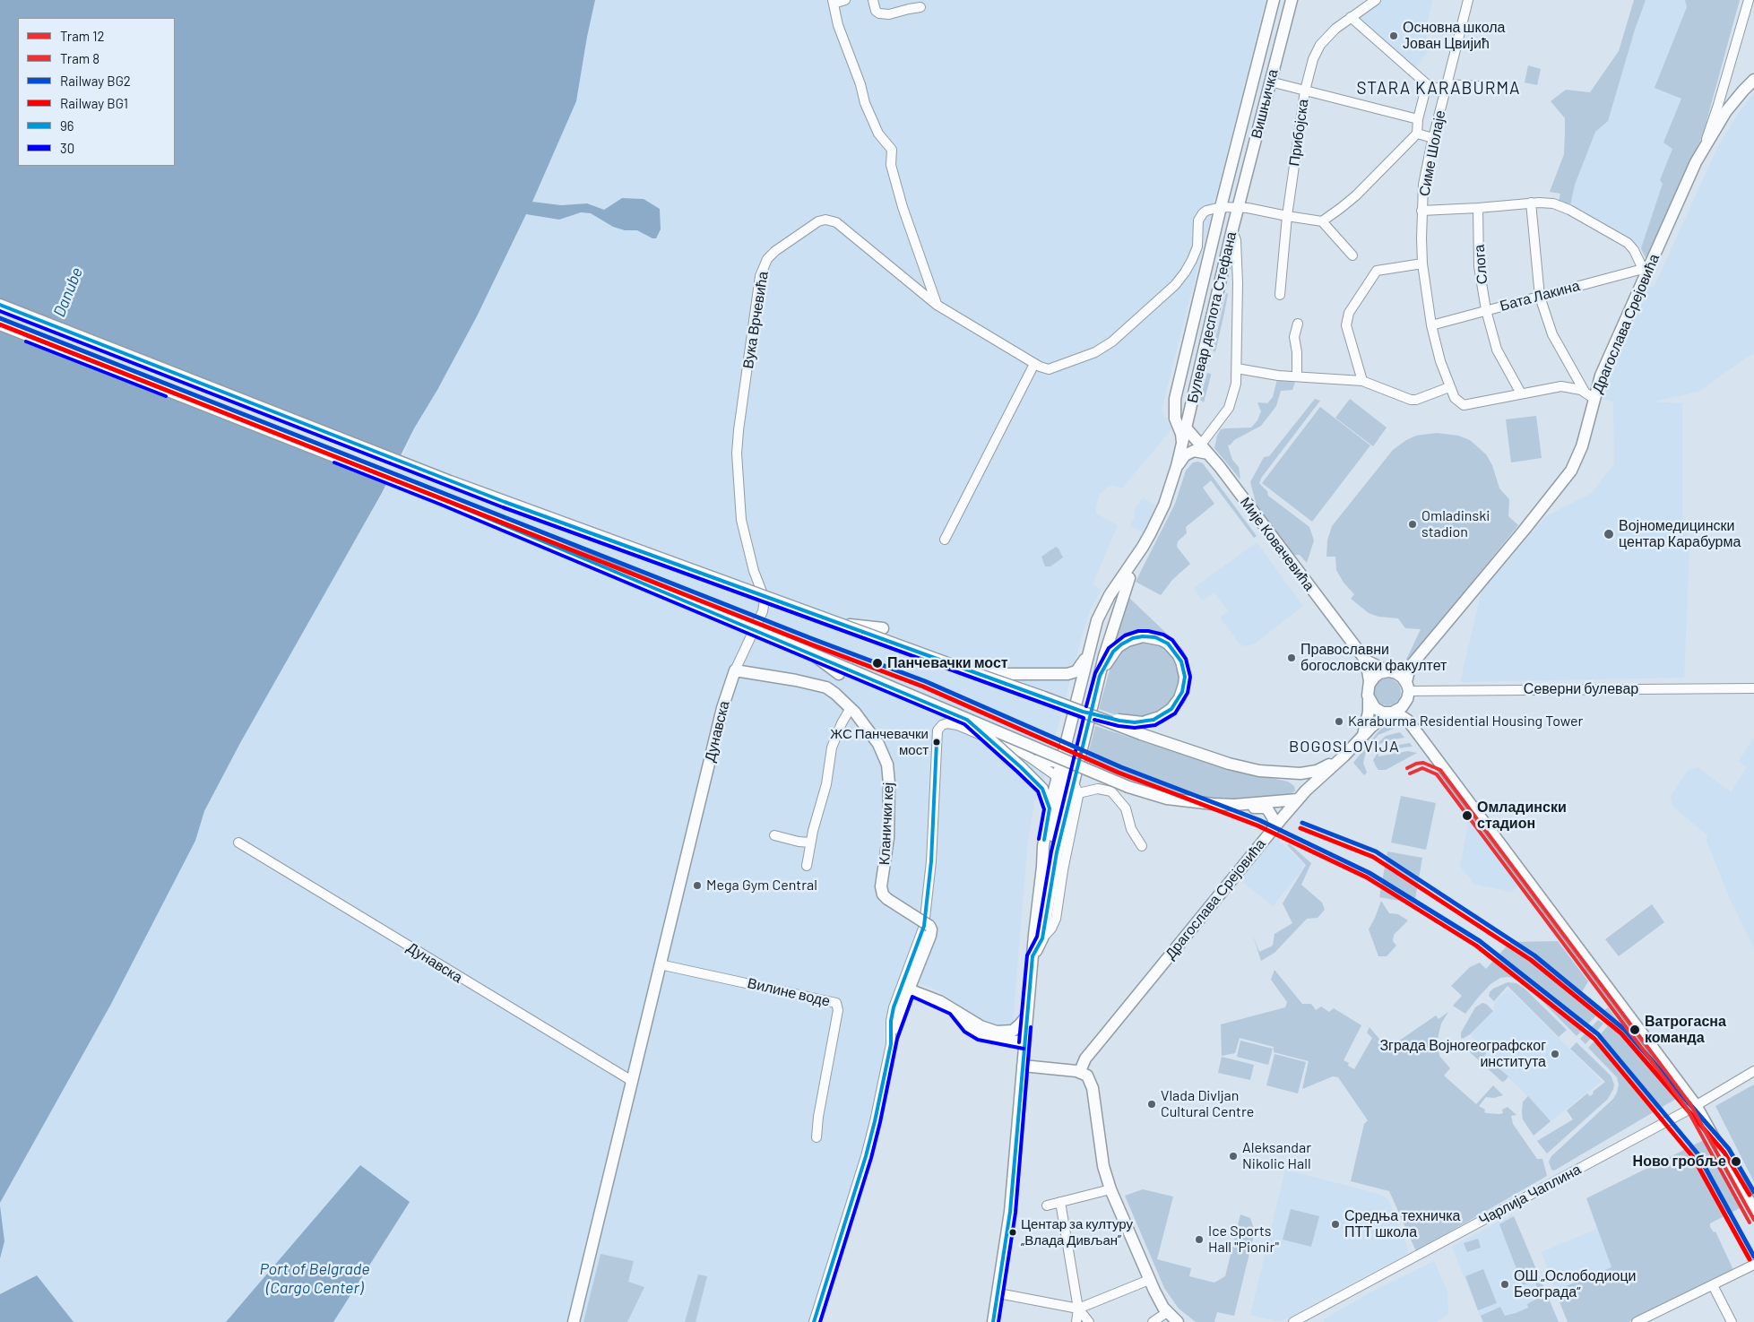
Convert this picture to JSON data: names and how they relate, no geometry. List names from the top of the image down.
{
  "streets": {
    "main road": [
      "Вишњичка",
      "Булевар деспота Стефана",
      "Драгослава Срејовића",
      "Мије Ковачевића",
      "Дунавска",
      "Кланички кеј"
    ],
    "street": [
      "Прибојска",
      "Симе Шолаје",
      "Слога",
      "Бата Лакина",
      "Вука Врчевића",
      "Северни булевар",
      "Вилине воде",
      "Чарлија Чаплина"
    ]
  },
  "crossings": [
    ["Вишњичка", "Булевар деспота Стефана"],
    ["Вишњичка", "Вука Врчевића"],
    ["Симе Шолаје", "Слога"],
    ["Симе Шолаје", "Бата Лакина"],
    ["Слога", "Бата Лакина"],
    ["Бата Лакина", "Драгослава Срејовића"],
    ["Булевар деспота Стефана", "Вука Врчевића"],
    ["Булевар деспота Стефана", "Мије Ковачевића"],
    ["Вука Врчевића", "Дунавска"],
    ["Вука Врчевића", "Кланички кеј"],
    ["Драгослава Срејовића", "Мије Ковачевића"],
    ["Драгослава Срејовића", "Северни булевар"],
    ["Мије Ковачевића", "Северни булевар"],
    ["Дунавска", "Кланички кеј"],
    ["Дунавска", "Вилине воде"]
  ],
  "districts": ["STARA KARABURMA", "BOGOSLOVIJA"],
  "water": ["Danube", "Port of Belgrade (Cargo Center)"],
  "places": [
    "Основна школа Јован Цвијић",
    "Omladinski stadion",
    "Војномедицински центар Карабурма",
    "Православни богословски факултет",
    "Панчевачки мост",
    "Karaburma Residential Housing Tower",
    "ЖС Панчевачки мост",
    "Омладински стадион",
    "Mega Gym Central",
    "Ватрогасна команда",
    "Зграда Војногеографског института",
    "Vlada Divljan Cultural Centre",
    "Aleksandar Nikolic Hall",
    "Ново гробље",
    "Средња техничка ПТТ школа",
    "Центар за културу „Влада Дивљан”",
    "Ice Sports Hall \"Pionir\"",
    "ОШ „Ослободиоци Београда”"
  ],
  "lines": [
    "transit line 96",
    "transit line 30",
    "rail line BG2",
    "rail line BG1",
    "tram line 12",
    "tram line 8"
  ],
  "legend": [
    "Tram 12",
    "Tram 8",
    "Railway BG2",
    "Railway BG1",
    "96",
    "30"
  ]
}
